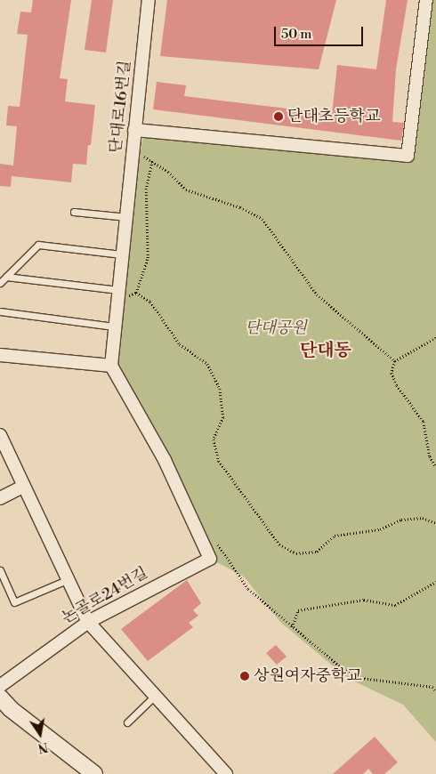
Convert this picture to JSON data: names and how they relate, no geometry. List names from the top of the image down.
{
  "streets": {
    "street": ["단대로16번길", "논골로24번길"]
  },
  "crossings": [
    ["단대로16번길", "논골로24번길"]
  ],
  "districts": ["단대동"],
  "parks": ["단대공원"],
  "places": ["단대초등학교", "상원여자중학교"],
  "scale_bar": "50 m",
  "north": "bottom"
}
